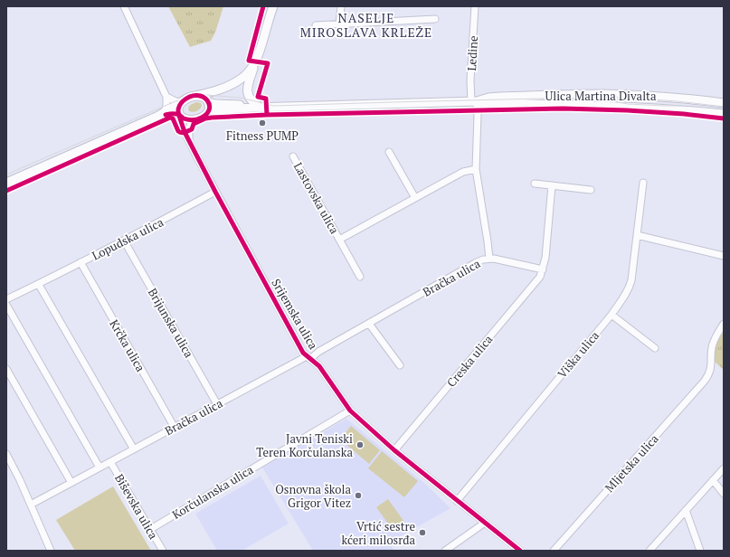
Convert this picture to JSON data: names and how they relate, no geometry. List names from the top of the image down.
{
  "streets": {
    "street": [
      "Ledine",
      "Ulica Martina Divalta",
      "Lastovska ulica",
      "Lopudska ulica",
      "Bračka ulica",
      "Srijemska ulica",
      "Brijunska ulica",
      "Krčka ulica",
      "Viška ulica",
      "Creska ulica",
      "Mljetska ulica",
      "Korčulanska ulica",
      "Biševska ulica"
    ]
  },
  "crossings": [
    ["Ledine", "Ulica Martina Divalta"],
    ["Ulica Martina Divalta", "Srijemska ulica"],
    ["Lopudska ulica", "Srijemska ulica"],
    ["Lopudska ulica", "Brijunska ulica"],
    ["Lopudska ulica", "Krčka ulica"],
    ["Bračka ulica", "Srijemska ulica"],
    ["Bračka ulica", "Brijunska ulica"],
    ["Bračka ulica", "Krčka ulica"],
    ["Bračka ulica", "Creska ulica"],
    ["Bračka ulica", "Biševska ulica"],
    ["Srijemska ulica", "Viška ulica"],
    ["Srijemska ulica", "Creska ulica"],
    ["Srijemska ulica", "Korčulanska ulica"],
    ["Korčulanska ulica", "Biševska ulica"]
  ],
  "districts": ["NASELJE MIROSLAVA KRLEŽE"],
  "places": [
    "Fitness PUMP",
    "Javni Teniski Teren Korčulanska",
    "Osnovna škola Grigor Vitez",
    "Vrtić sestre kćeri milosrđa"
  ]
}
